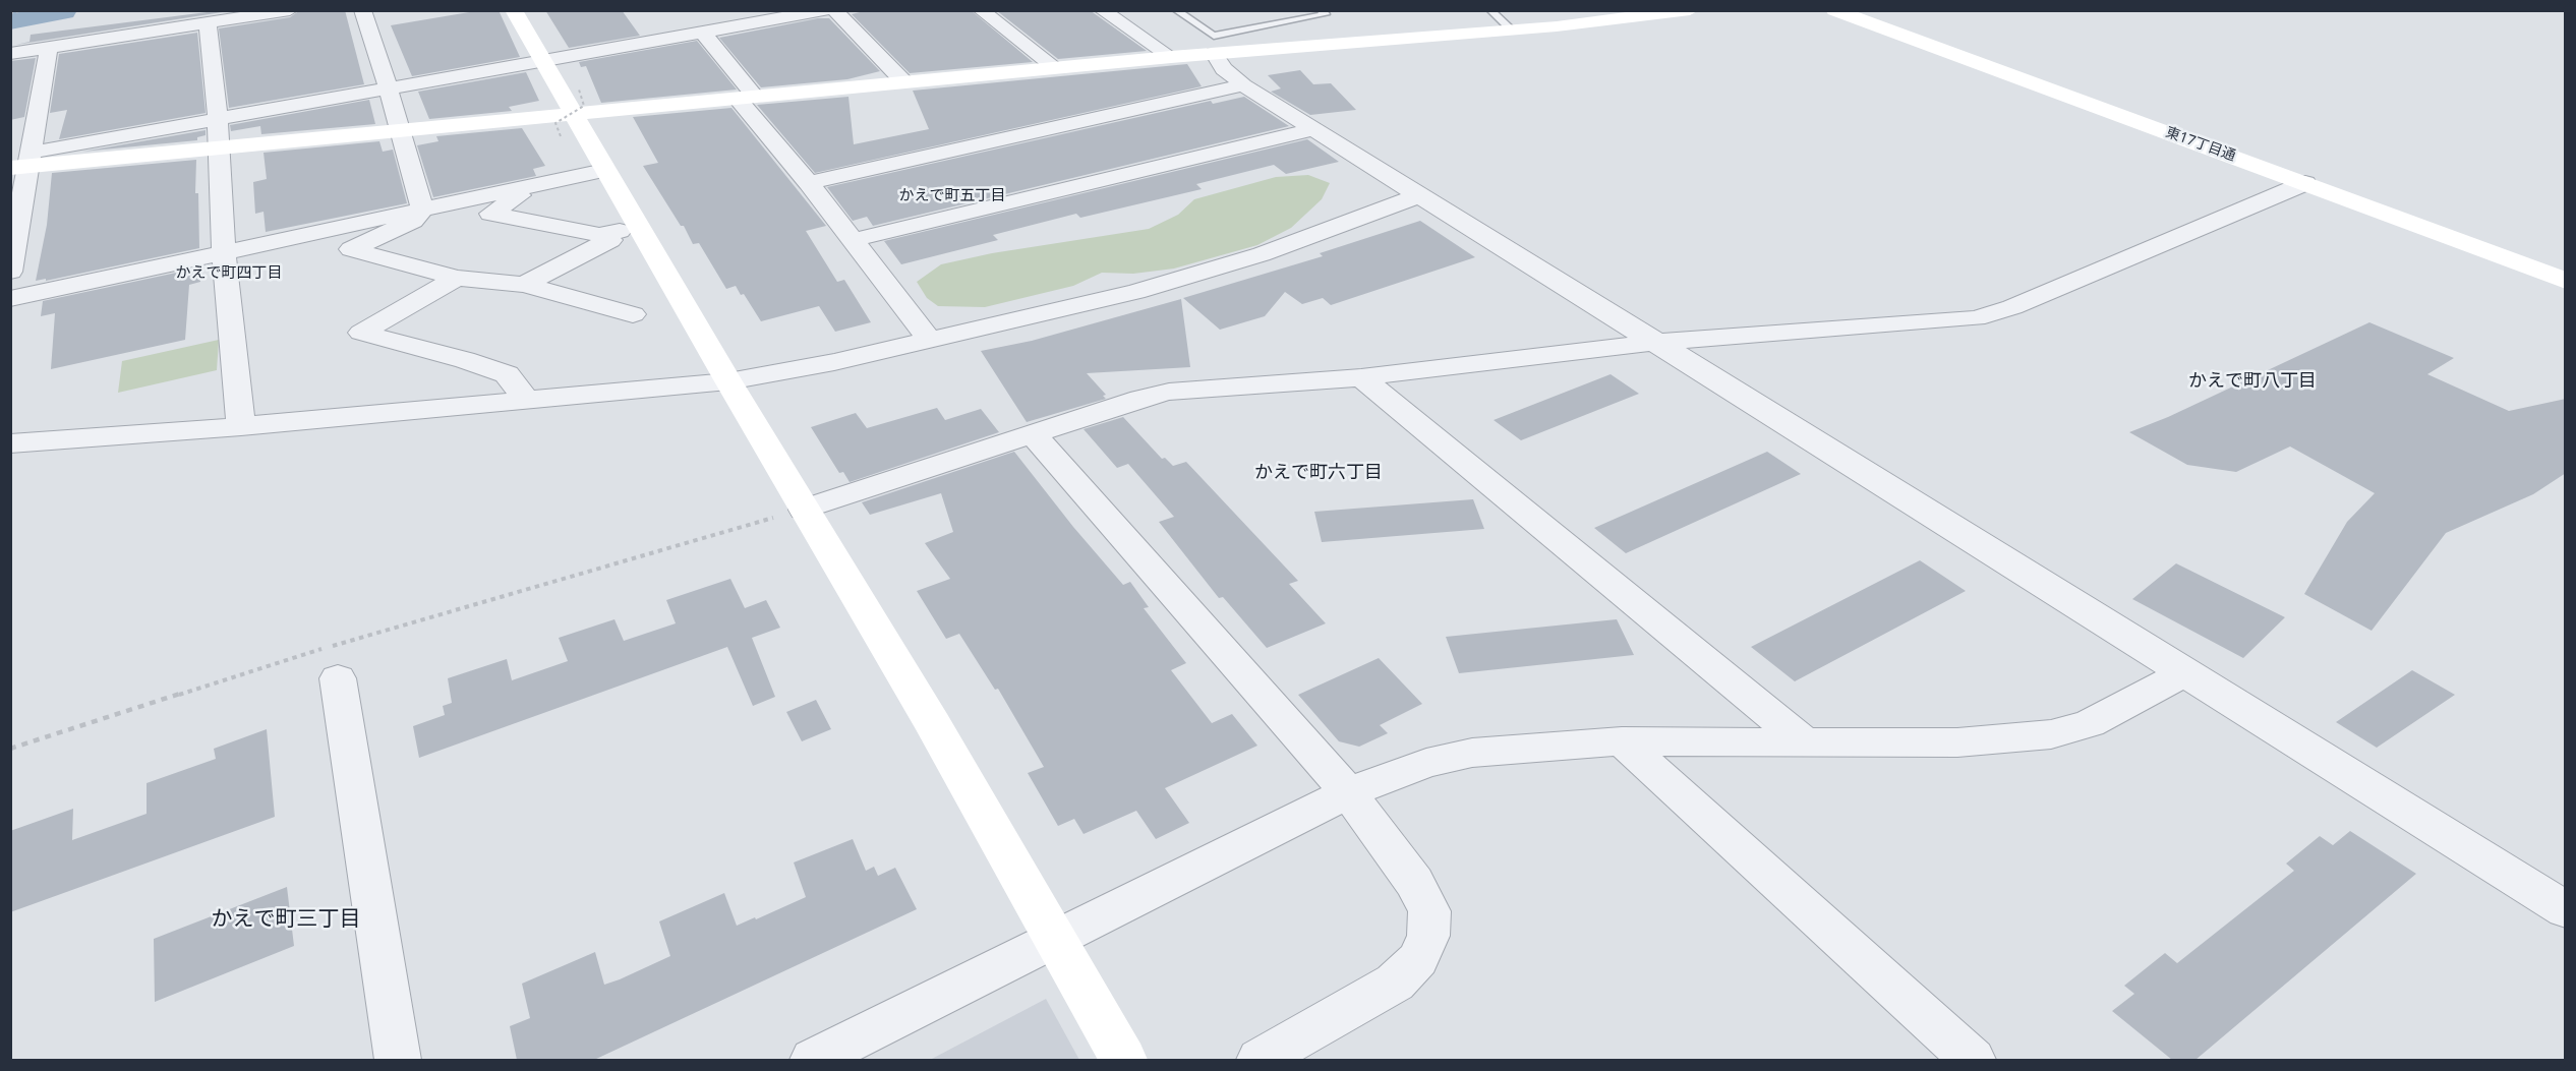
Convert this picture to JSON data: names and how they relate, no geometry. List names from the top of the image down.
{
  "streets": {
    "street": ["東17丁目通"]
  },
  "districts": [
    "かえで町五丁目",
    "かえで町四丁目",
    "かえで町八丁目",
    "かえで町六丁目",
    "かえで町三丁目"
  ]
}
